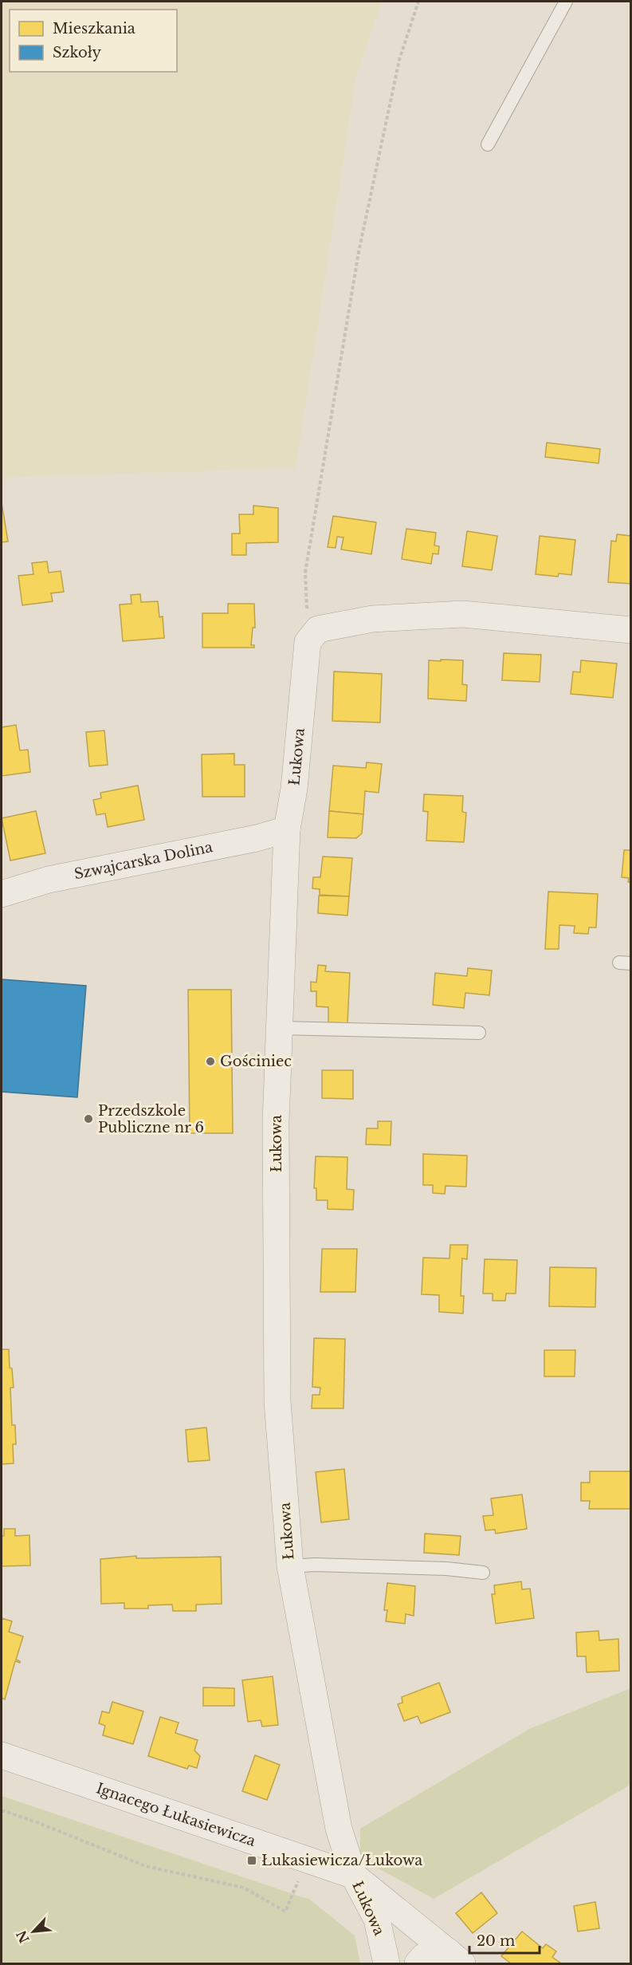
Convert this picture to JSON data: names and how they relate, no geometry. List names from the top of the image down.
{
  "streets": {
    "street": ["Łukowa", "Szwajcarska Dolina", "Ignacego Łukasiewicza"]
  },
  "crossings": [
    ["Łukowa", "Szwajcarska Dolina"],
    ["Łukowa", "Ignacego Łukasiewicza"]
  ],
  "places": {
    "other": ["Gościniec", "Przedszkole Publiczne nr 6"],
    "transit": ["Łukasiewicza/Łukowa"]
  },
  "legend": ["Mieszkania", "Szkoły"],
  "scale_bar": "20 m",
  "north": "bottom left"
}
